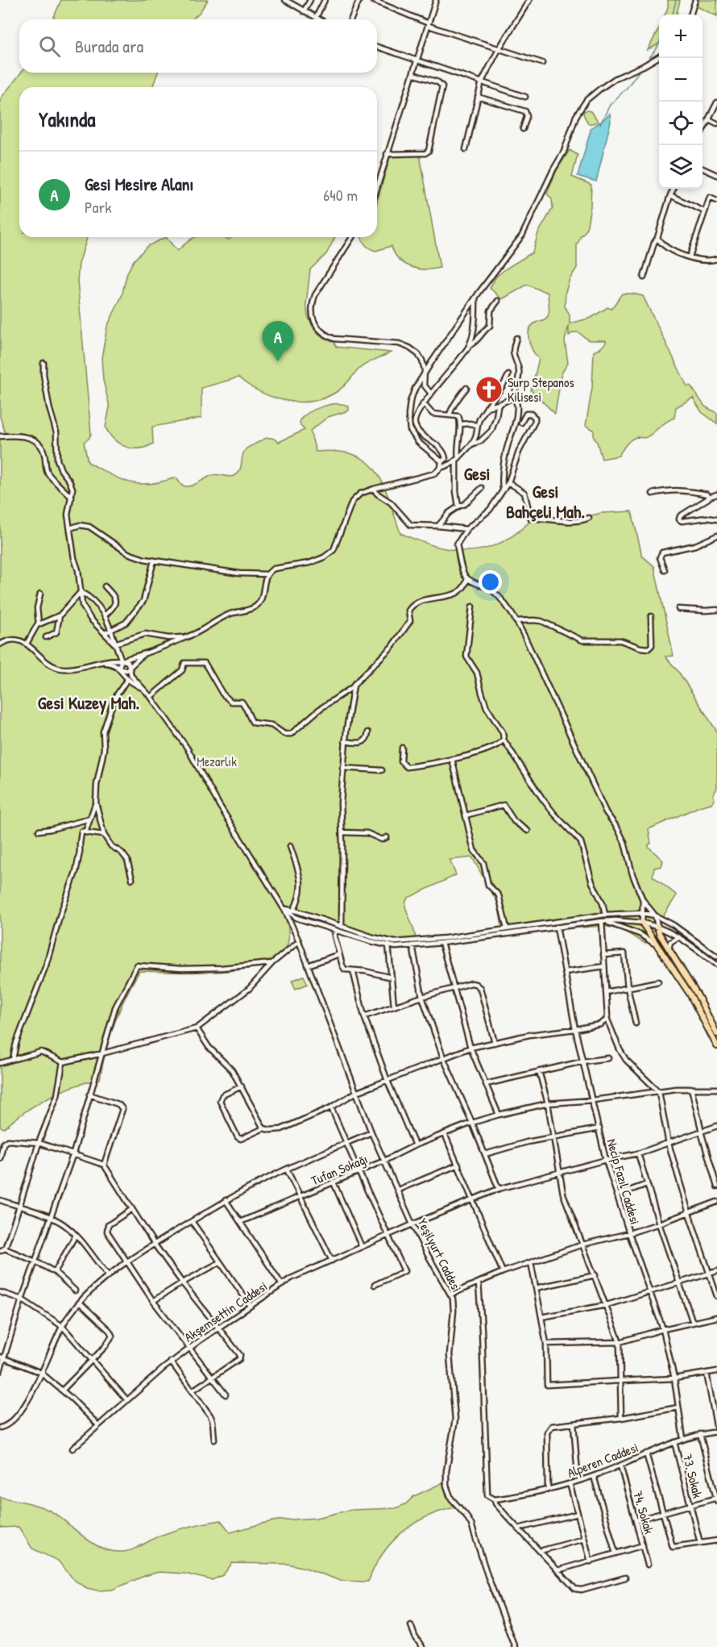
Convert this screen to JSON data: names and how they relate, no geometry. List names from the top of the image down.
{
  "streets": {
    "street": [
      "Tufan Sokağı",
      "Necip Fazıl Caddesi",
      "Yeşilyurt Caddesi",
      "Akşemsettin Caddesi",
      "Alperen Caddesi",
      "73. Sokak",
      "74. Sokak"
    ]
  },
  "crossings": [
    ["Tufan Sokağı", "Necip Fazıl Caddesi"],
    ["Tufan Sokağı", "Yeşilyurt Caddesi"],
    ["Tufan Sokağı", "Akşemsettin Caddesi"],
    ["Necip Fazıl Caddesi", "Akşemsettin Caddesi"],
    ["Necip Fazıl Caddesi", "Alperen Caddesi"],
    ["Yeşilyurt Caddesi", "Akşemsettin Caddesi"],
    ["Alperen Caddesi", "73. Sokak"],
    ["Alperen Caddesi", "74. Sokak"]
  ],
  "districts": ["Gesi", "Gesi Bahçeli Mah.", "Gesi Kuzey Mah."],
  "parks": ["Mezarlık"],
  "places": {
    "church": ["Surp Stepanos Kilisesi"]
  },
  "page": {
    "map_buttons": ["+", "−"],
    "search": "Burada ara",
    "heading": "Yakında",
    "list": [
      {
        "mark": "A",
        "name": "Gesi Mesire Alanı",
        "note": "Park",
        "value": "640 m"
      }
    ],
    "pins": "A"
  }
}
